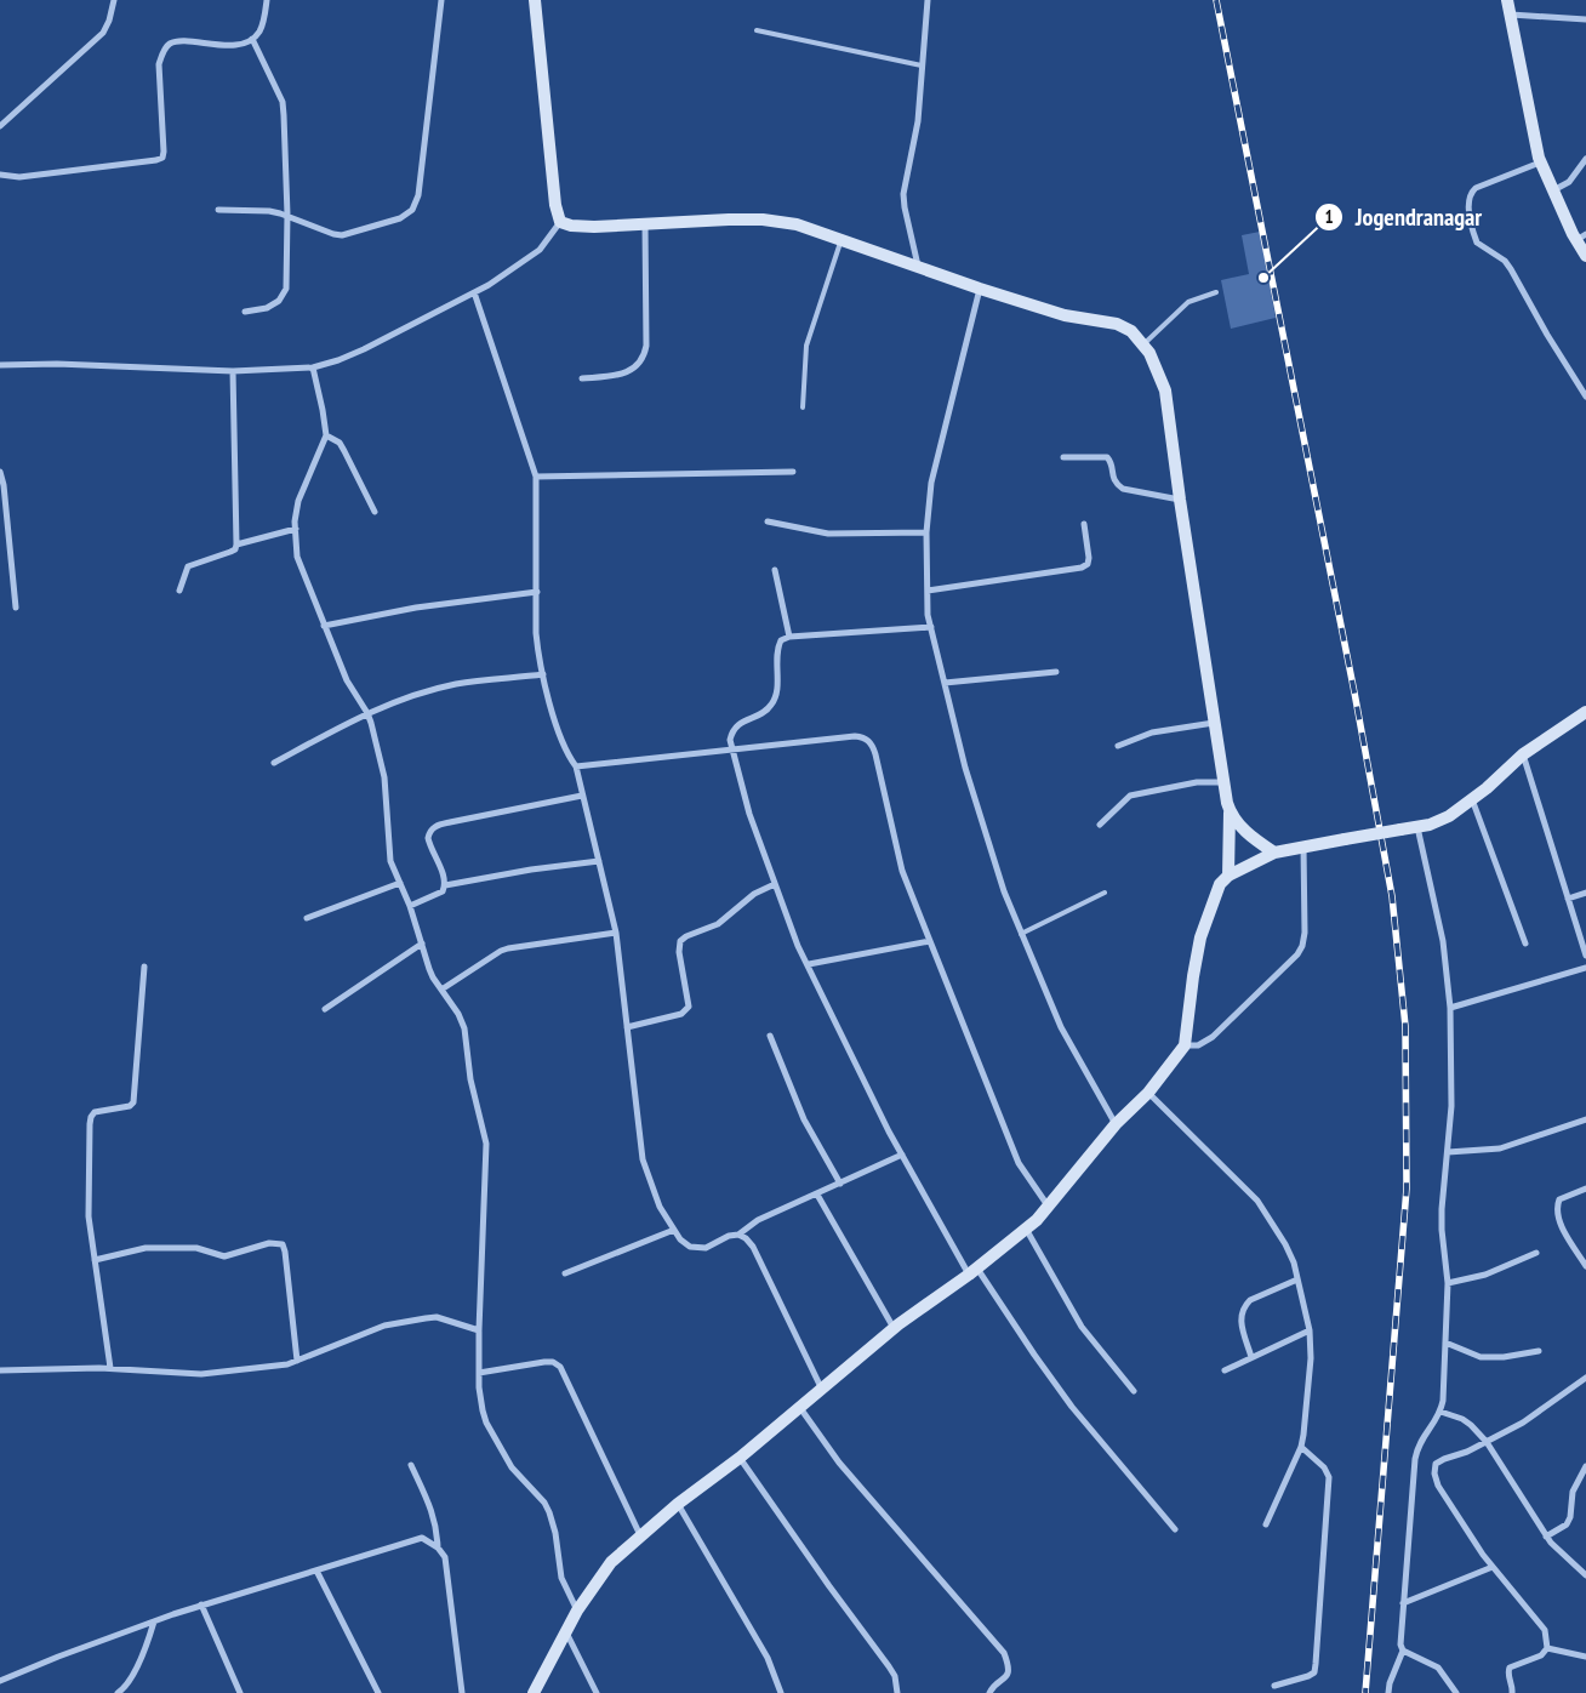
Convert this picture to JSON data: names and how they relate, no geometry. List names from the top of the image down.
{
  "places": ["Jogendranagar"]
}
